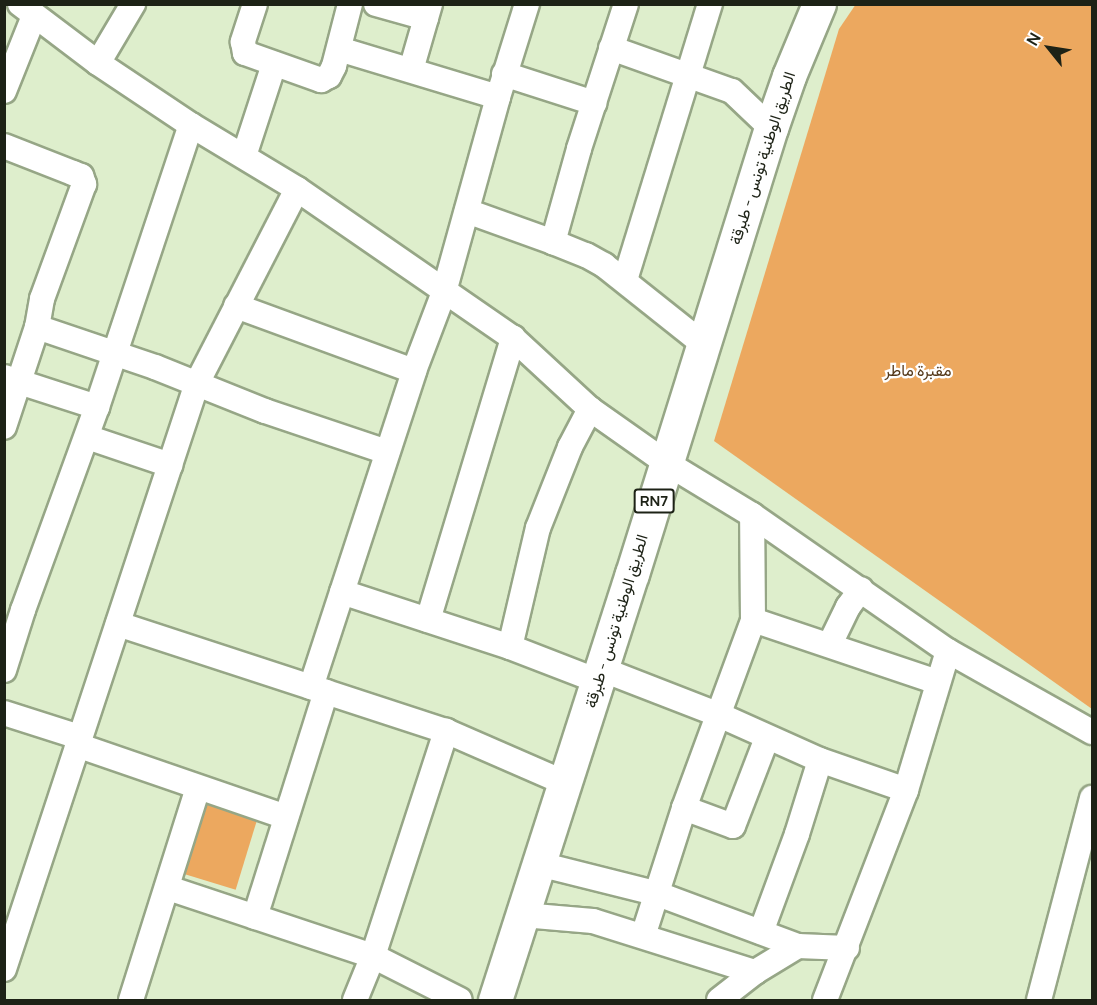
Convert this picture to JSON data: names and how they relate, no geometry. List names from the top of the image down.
{
  "streets": {
    "main road": ["الطريق الوطنية تونس - طبرقة", "RN7"]
  },
  "parks": ["مقبرة ماطر"],
  "north": "top left"
}
